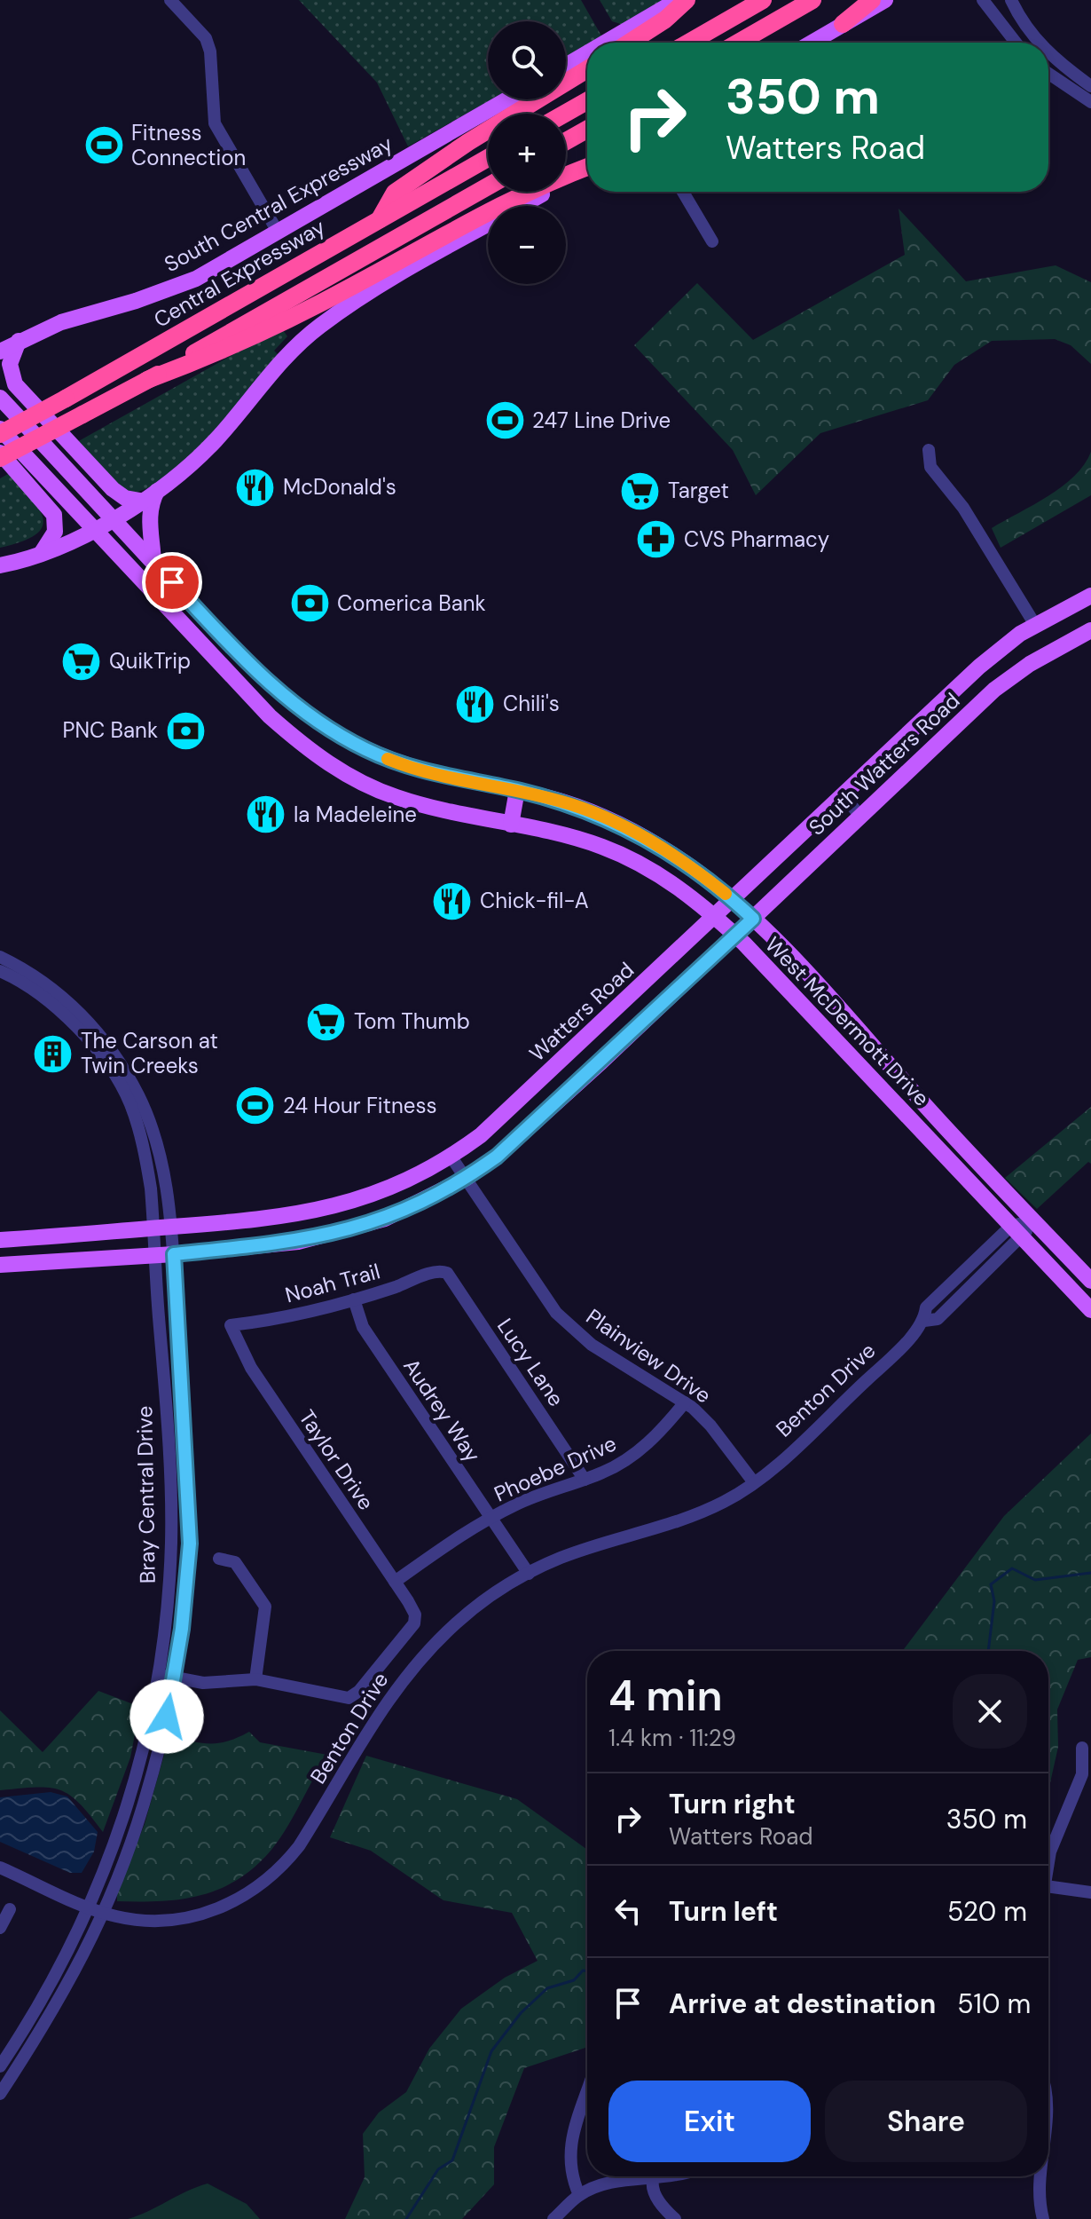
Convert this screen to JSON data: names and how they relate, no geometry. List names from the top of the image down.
{
  "streets": {
    "highway": ["Central Expressway"],
    "main road": [
      "South Central Expressway",
      "South Watters Road",
      "Watters Road",
      "West McDermott Drive"
    ],
    "street": [
      "Noah Trail",
      "Plainview Drive",
      "Lucy Lane",
      "Benton Drive",
      "Audrey Way",
      "Taylor Drive",
      "Phoebe Drive",
      "Bray Central Drive"
    ]
  },
  "crossings": [
    ["Central Expressway", "West McDermott Drive"],
    ["South Watters Road", "West McDermott Drive"],
    ["Watters Road", "West McDermott Drive"],
    ["Watters Road", "Plainview Drive"],
    ["Watters Road", "Bray Central Drive"],
    ["West McDermott Drive", "Benton Drive"],
    ["Noah Trail", "Lucy Lane"],
    ["Noah Trail", "Audrey Way"],
    ["Noah Trail", "Taylor Drive"],
    ["Plainview Drive", "Benton Drive"],
    ["Plainview Drive", "Phoebe Drive"],
    ["Lucy Lane", "Phoebe Drive"],
    ["Benton Drive", "Audrey Way"],
    ["Benton Drive", "Bray Central Drive"],
    ["Audrey Way", "Phoebe Drive"],
    ["Taylor Drive", "Phoebe Drive"]
  ],
  "places": {
    "sports": ["Fitness Connection", "247 Line Drive", "24 Hour Fitness"],
    "restaurant": [
      "McDonald's",
      "Chili's",
      "la Madeleine",
      "Chick-fil-A"
    ],
    "supermarket": ["Target", "QuikTrip", "Tom Thumb"],
    "pharmacy": ["CVS Pharmacy"],
    "bank": ["Comerica Bank", "PNC Bank"],
    "building": ["The Carson at Twin Creeks"]
  },
  "page": {
    "map_buttons": ["+", "−"],
    "turn": ["350 m", "Watters Road"],
    "heading": ["4 min", "1.4 km · 11:29"],
    "list": [
      {
        "name": "Turn right",
        "note": "Watters Road",
        "value": "350 m"
      },
      {
        "name": "Turn left",
        "value": "520 m"
      },
      {
        "name": "Arrive at destination",
        "value": "510 m"
      }
    ],
    "buttons": ["Exit", "Share"]
  }
}
